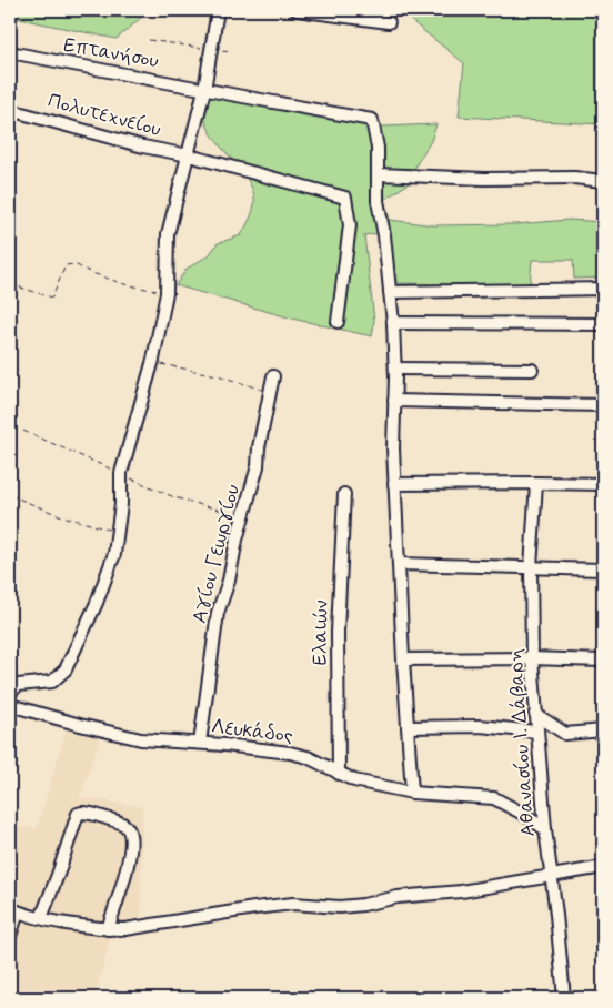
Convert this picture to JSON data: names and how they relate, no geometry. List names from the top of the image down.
{
  "streets": {
    "street": [
      "Επτανήσου",
      "Πολυτεχνείου",
      "Αγίου Γεωργίου",
      "Ελαιών",
      "Λευκάδος",
      "Αθανασίου Ι. Δάβαρη"
    ]
  },
  "crossings": [
    ["Αγίου Γεωργίου", "Λευκάδος"],
    ["Ελαιών", "Λευκάδος"],
    ["Λευκάδος", "Αθανασίου Ι. Δάβαρη"]
  ]
}
